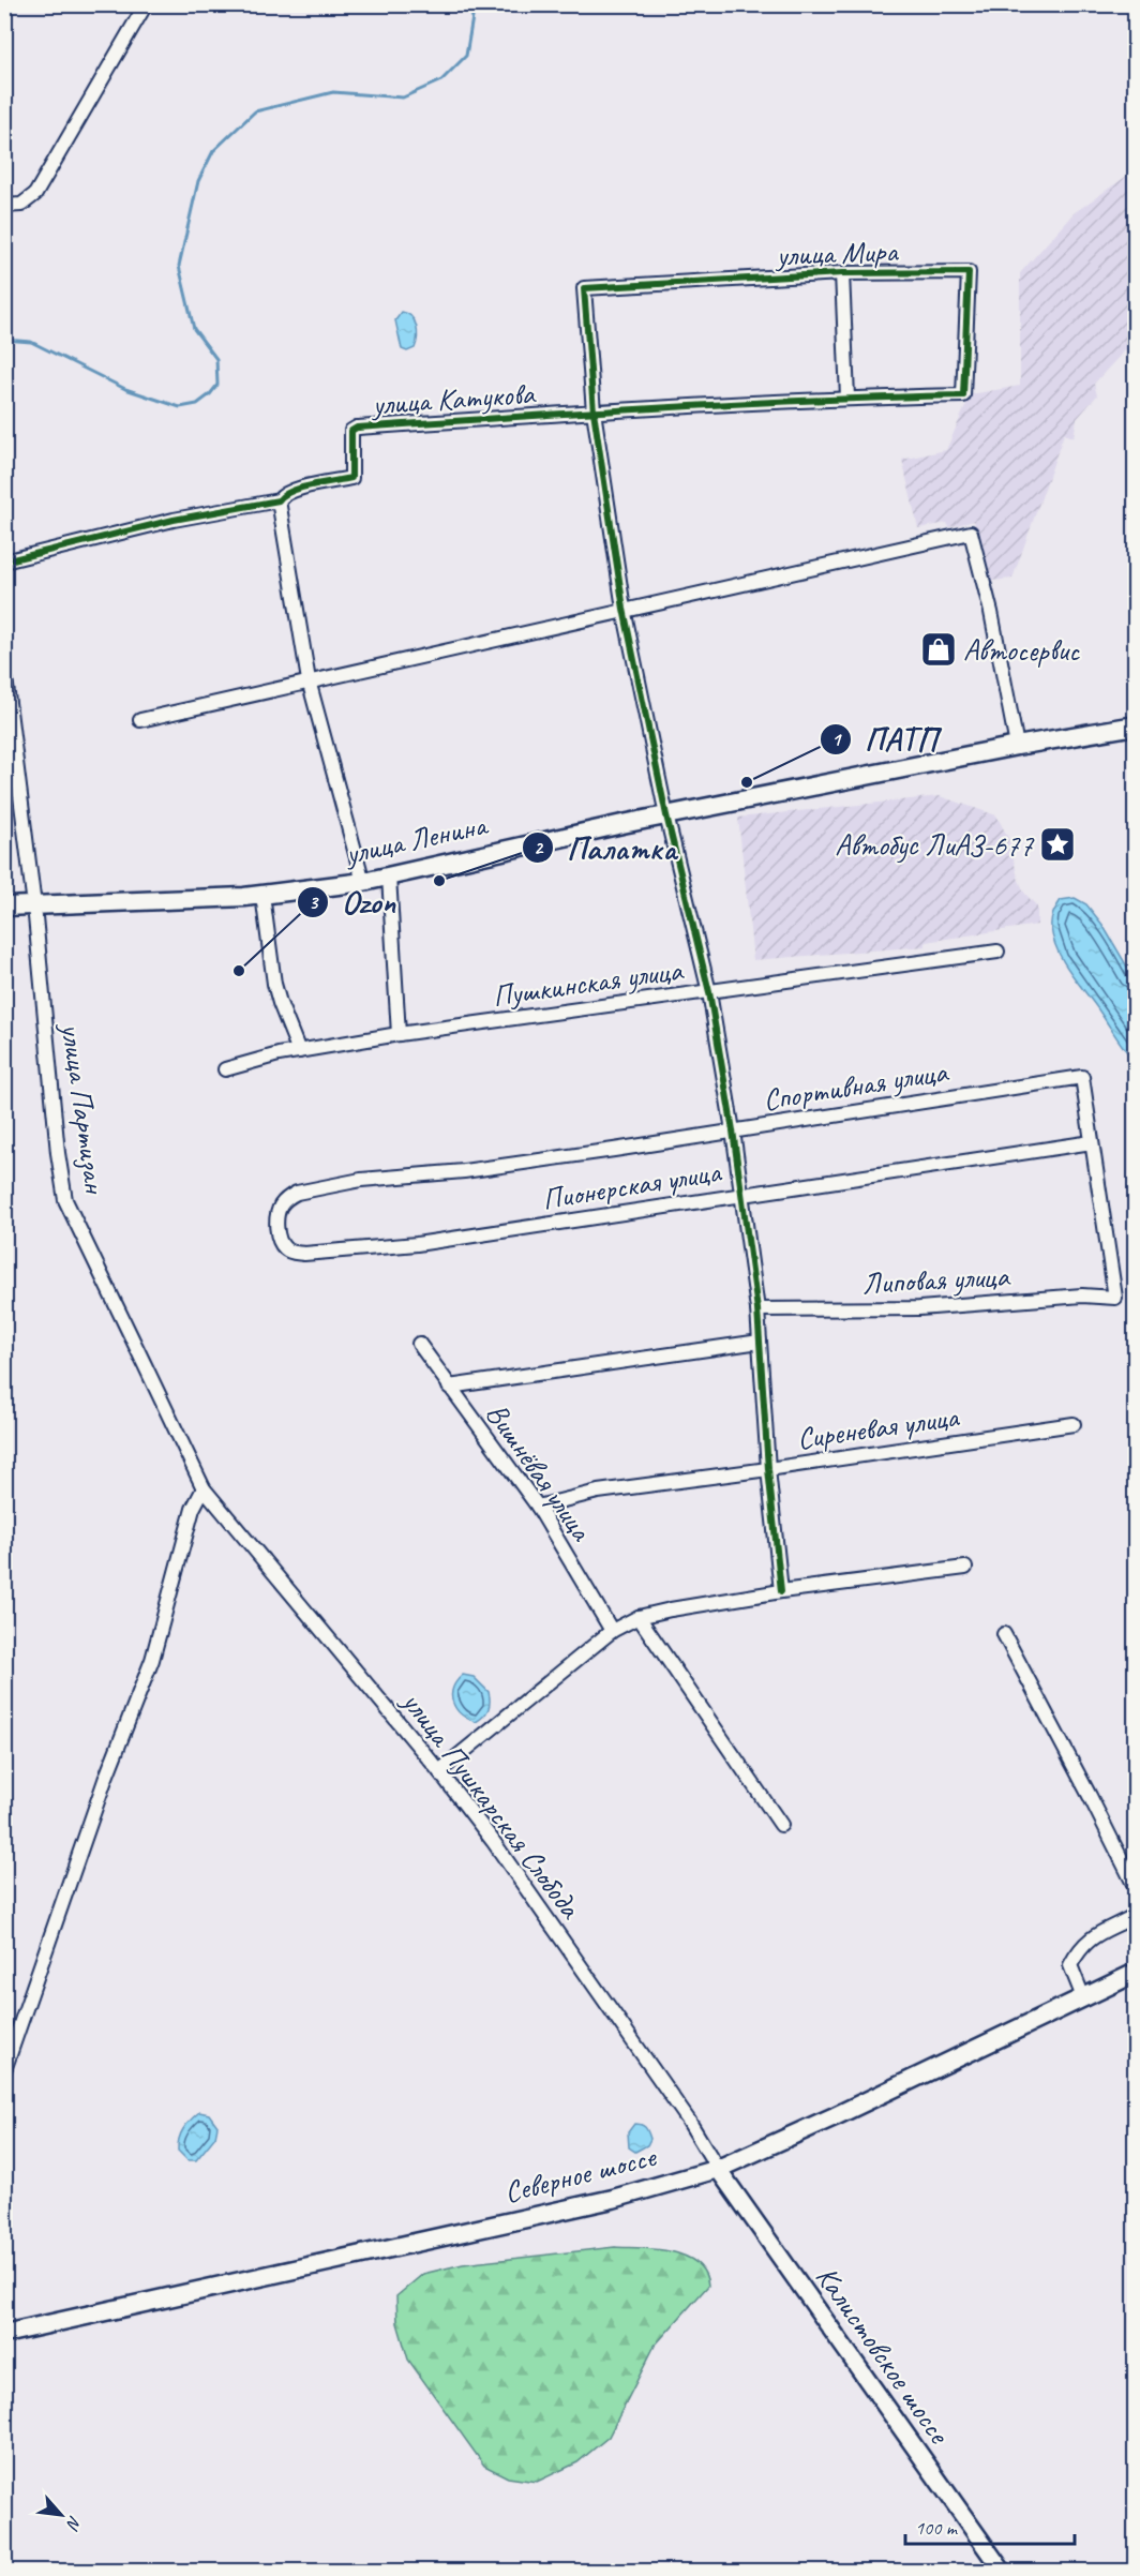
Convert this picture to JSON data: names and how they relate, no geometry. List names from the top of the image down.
{
  "streets": {
    "main road": ["улица Ленина", "Северное шоссе"],
    "street": [
      "улица Мира",
      "улица Катукова",
      "Пушкинская улица",
      "Спортивная улица",
      "улица Партизан",
      "Пионерская улица",
      "Липовая улица",
      "Сиреневая улица",
      "Вишнёвая улица",
      "улица Пушкарская Слобода",
      "Калистовское шоссе"
    ]
  },
  "crossings": [
    ["улица Мира", "улица Катукова"],
    ["улица Ленина", "улица Партизан"],
    ["Спортивная улица", "Пионерская улица"],
    ["Спортивная улица", "Липовая улица"],
    ["улица Партизан", "улица Пушкарская Слобода"],
    ["Сиреневая улица", "Вишнёвая улица"],
    ["улица Пушкарская Слобода", "Северное шоссе"],
    ["улица Пушкарская Слобода", "Калистовское шоссе"],
    ["Северное шоссе", "Калистовское шоссе"]
  ],
  "places": {
    "shop": ["Автосервис"],
    "other": ["ПАТП", "Палатка", "Ozon"],
    "place": ["Автобус ЛиАЗ-677"]
  },
  "scale_bar": "100 m",
  "north": "bottom right"
}
